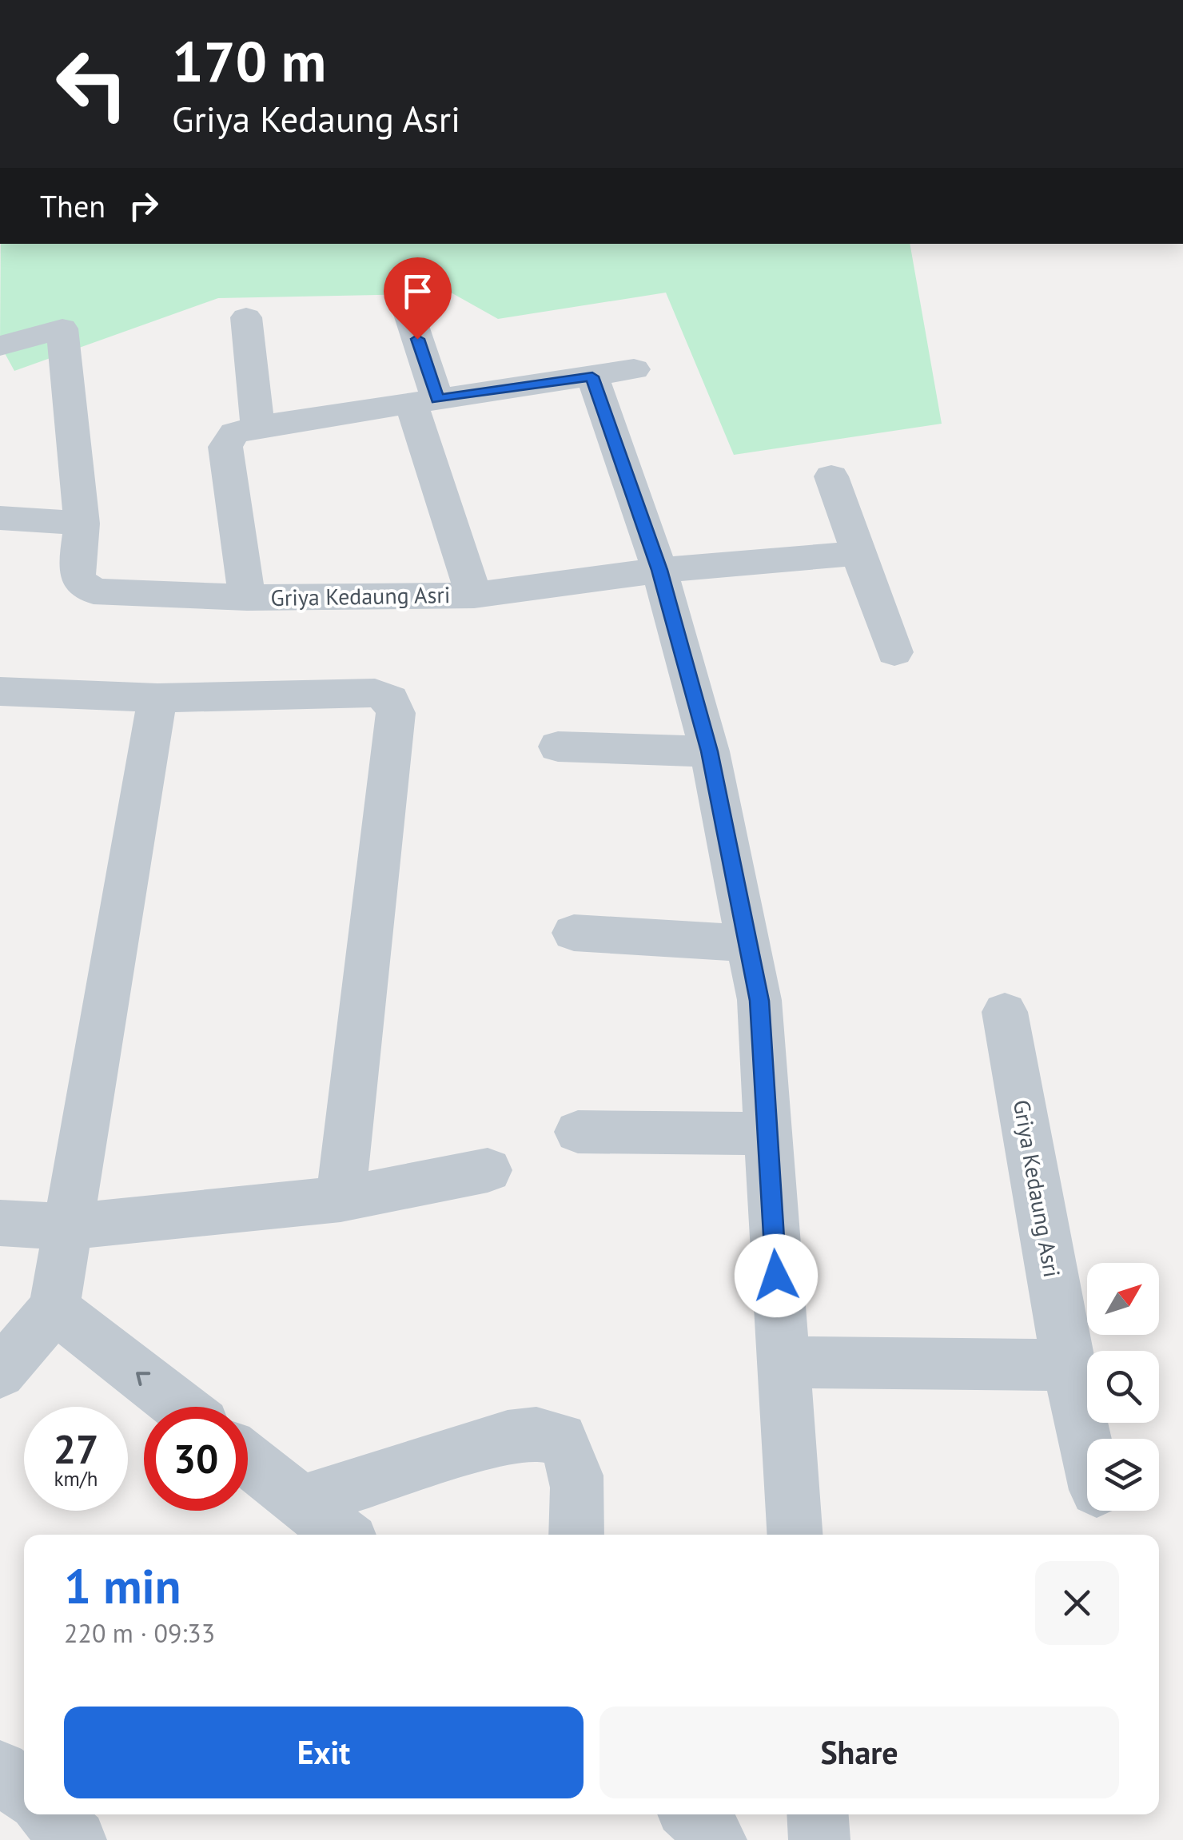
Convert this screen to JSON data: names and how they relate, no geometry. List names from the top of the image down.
{
  "streets": {
    "street": ["Griya Kedaung Asri"]
  },
  "north": "top right",
  "page": {
    "turn": ["170 m", "Griya Kedaung Asri"],
    "then": "Then",
    "speed": "27 km/h",
    "limit": "30",
    "heading": ["1 min", "220 m · 09:33"],
    "buttons": ["Exit", "Share"]
  }
}
